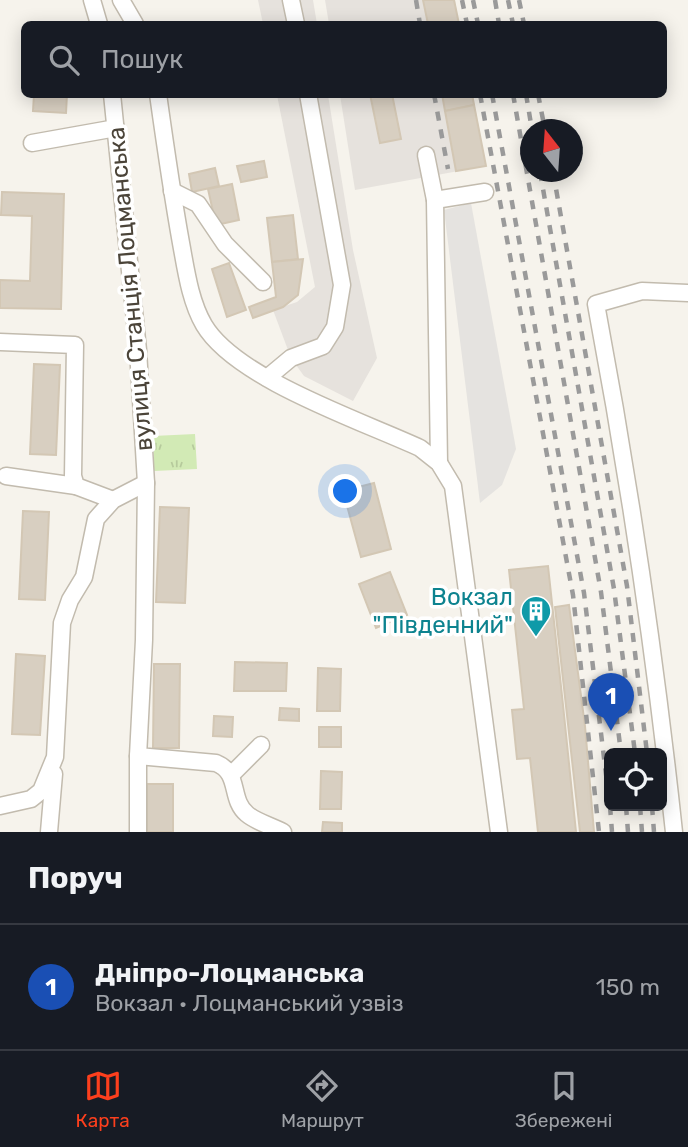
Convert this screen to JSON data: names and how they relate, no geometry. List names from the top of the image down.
{
  "streets": {
    "street": ["вулиця Станція Лоцманська"]
  },
  "places": {
    "building": ["Вокзал \"Південний\""]
  },
  "north": "top",
  "page": {
    "search": "Пошук",
    "pins": "1",
    "heading": "Поруч",
    "list": [
      {
        "mark": "1",
        "name": "Дніпро-Лоцманська",
        "note": "Вокзал · Лоцманський узвіз",
        "value": "150 m"
      }
    ],
    "nav": ["Карта", "Маршрут", "Збережені"]
  }
}
